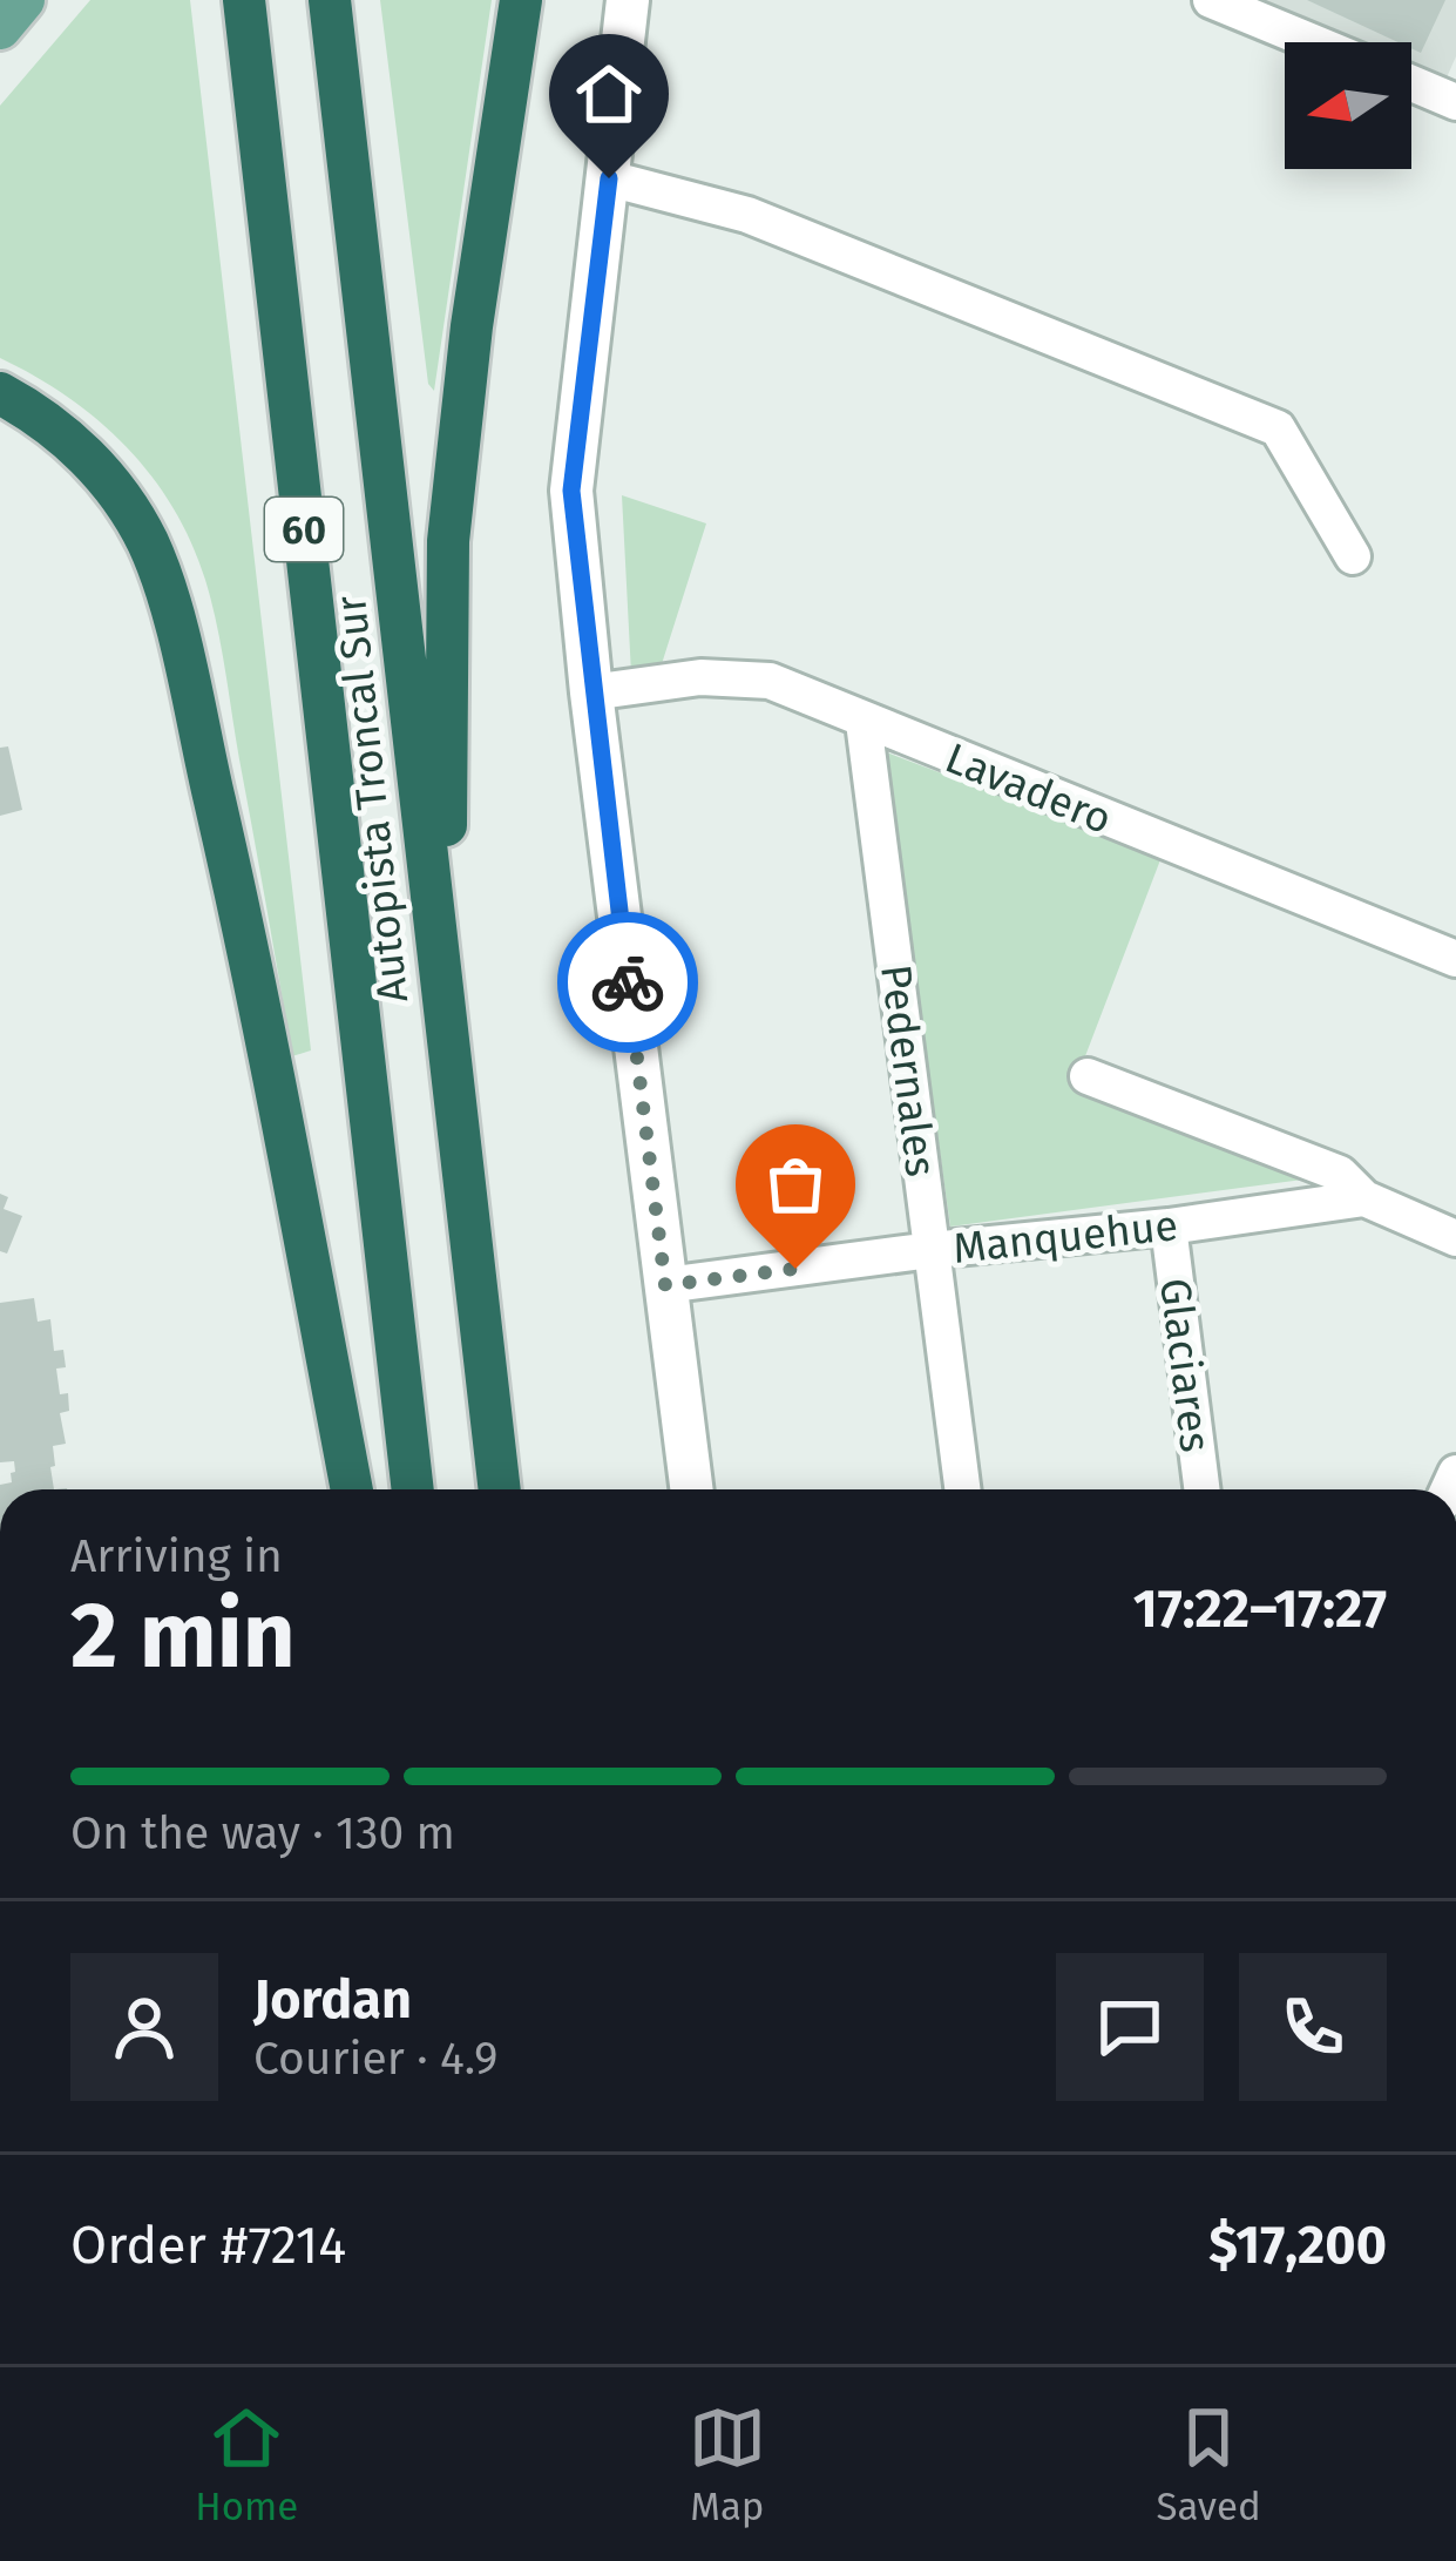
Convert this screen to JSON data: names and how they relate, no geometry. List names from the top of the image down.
{
  "streets": {
    "highway": ["60", "Autopista Troncal Sur"],
    "street": [
      "Lavadero",
      "Pedernales",
      "Manquehue",
      "Glaciares"
    ]
  },
  "crossings": [
    ["Lavadero", "Pedernales"],
    ["Pedernales", "Manquehue"],
    ["Manquehue", "Glaciares"]
  ],
  "north": "left",
  "page": {
    "heading": ["2 min", "Arriving in", "17:22–17:27"],
    "panel": [
      "Jordan",
      "Courier · 4.9",
      "Order #7214",
      "$17,200"
    ],
    "bar": "On the way · 130 m",
    "tabs": ["Home", "Map", "Saved"]
  }
}
